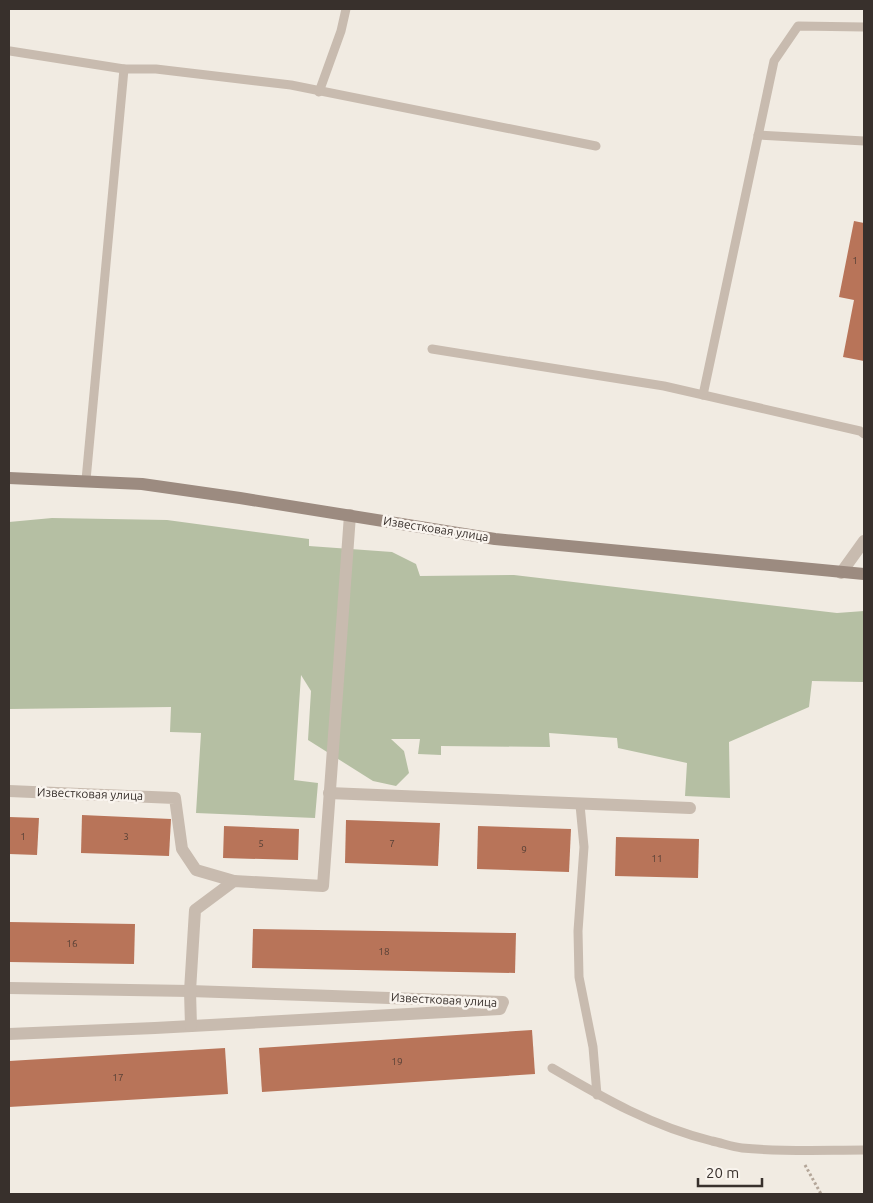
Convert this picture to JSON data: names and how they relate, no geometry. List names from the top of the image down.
{
  "streets": {
    "main road": ["Известковая улица"]
  },
  "house_numbers": [
    "1",
    "1",
    "3",
    "5",
    "7",
    "9",
    "11",
    "16",
    "18",
    "19",
    "17"
  ],
  "scale_bar": "20 m"
}
